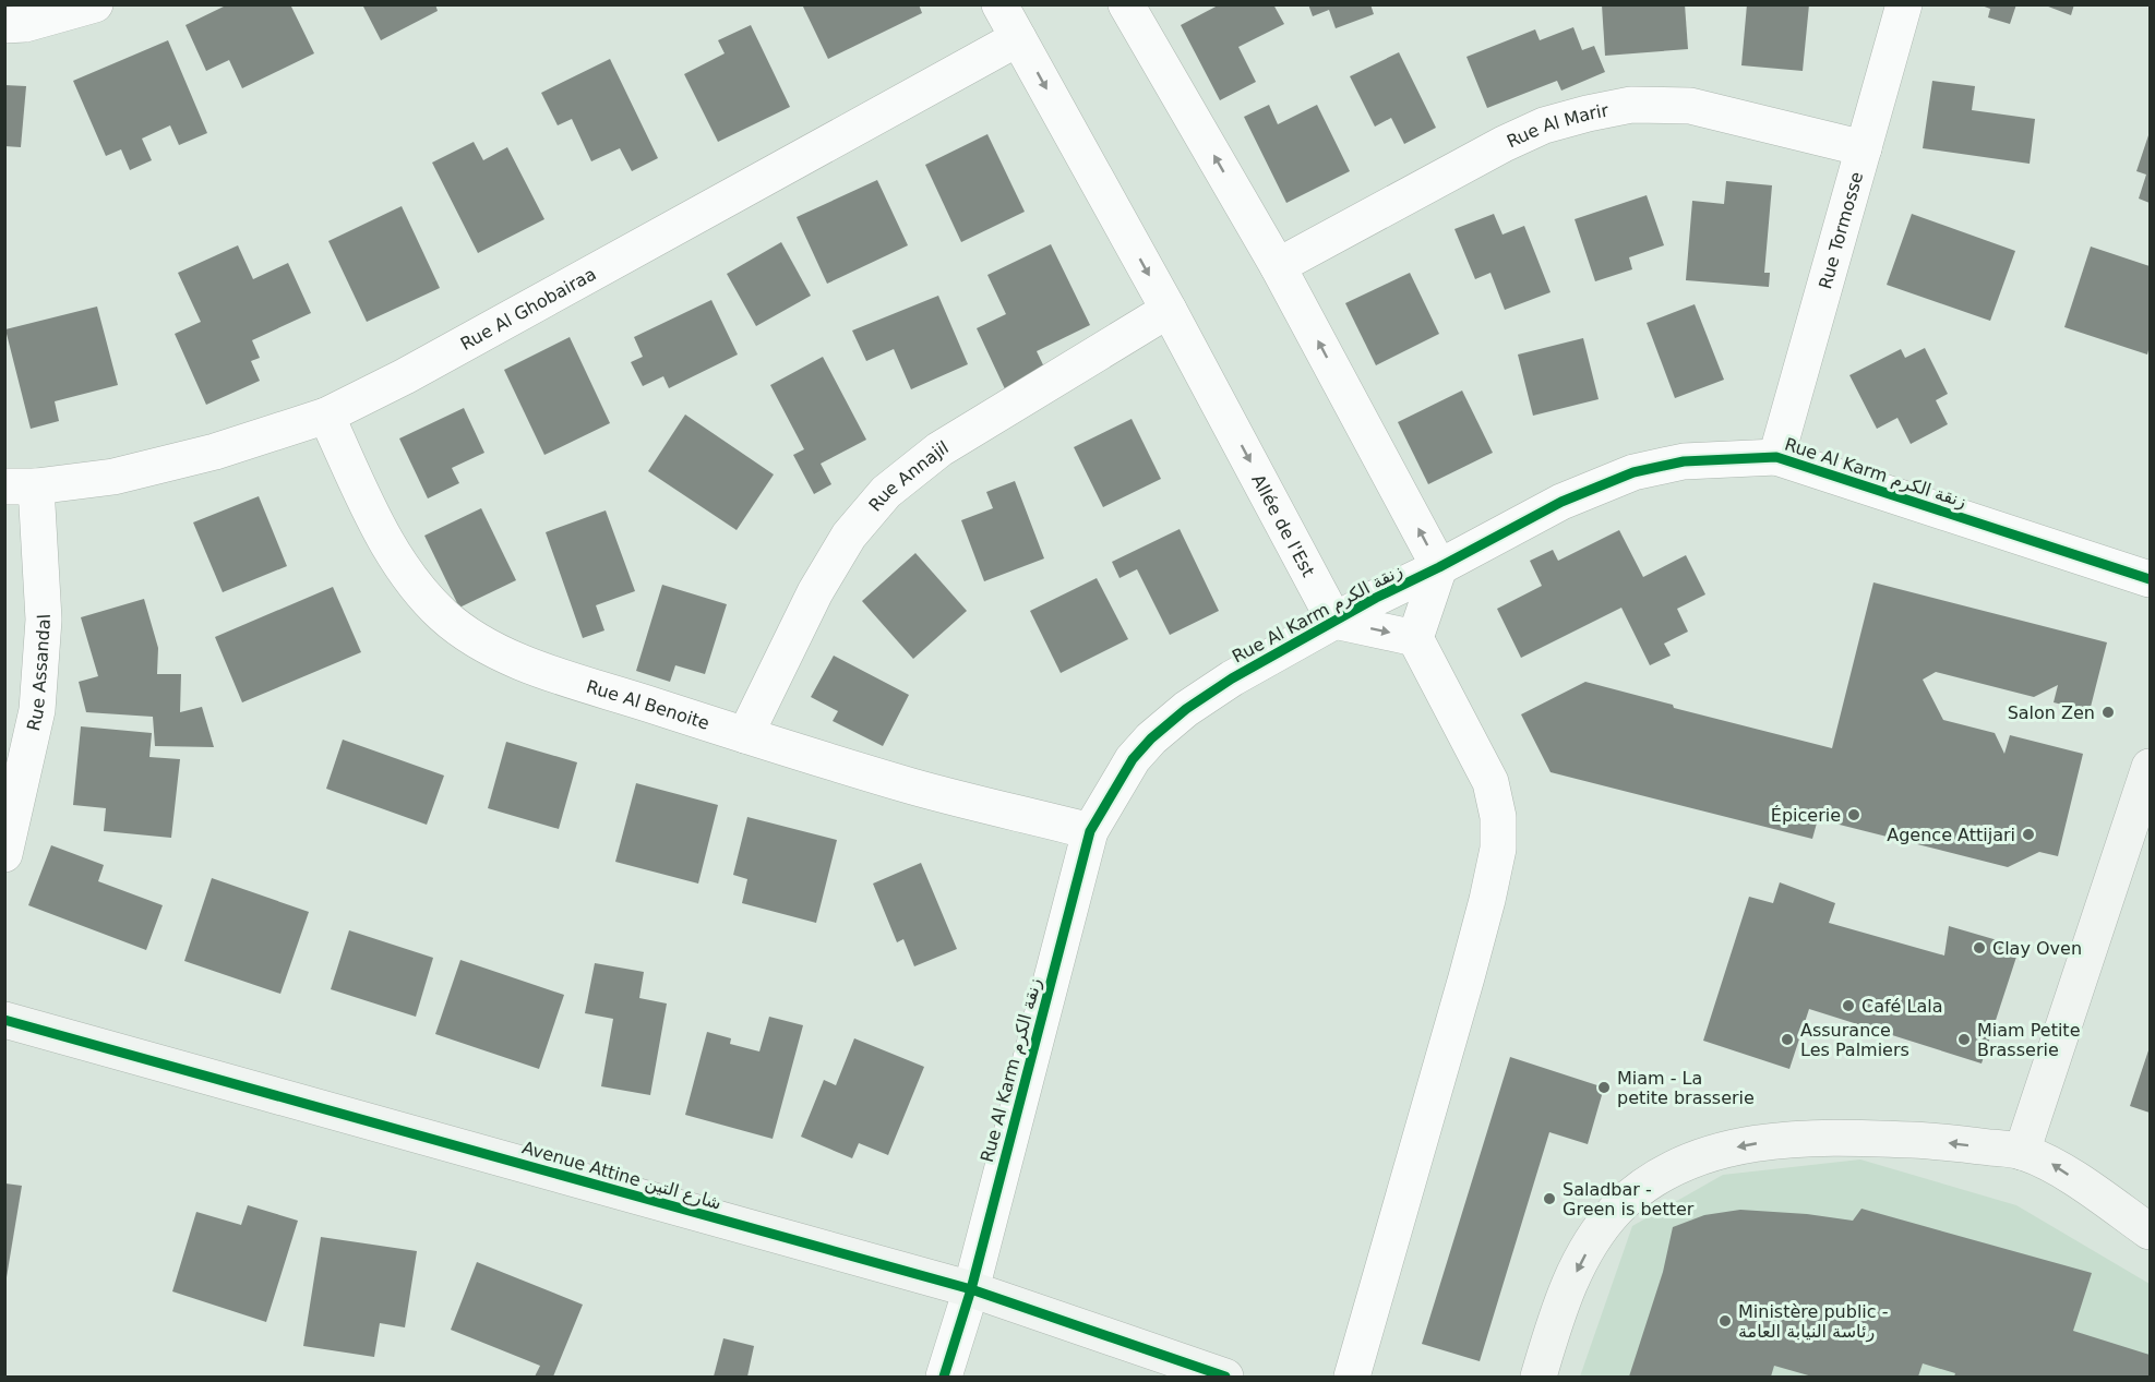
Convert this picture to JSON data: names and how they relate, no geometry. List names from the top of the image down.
{
  "streets": {
    "street": [
      "Rue Al Marir",
      "Rue Tormosse",
      "Rue Al Ghobairaa",
      "Rue Al Karm زنقة الكرم",
      "Rue Annajil",
      "Allée de l'Est",
      "Rue Assandal",
      "Rue Al Benoite",
      "Avenue Attine شارع التين"
    ]
  },
  "crossings": [
    ["Rue Al Marir", "Rue Tormosse"],
    ["Rue Tormosse", "Rue Al Karm زنقة الكرم"],
    ["Rue Al Ghobairaa", "Allée de l'Est"],
    ["Rue Al Ghobairaa", "Rue Assandal"],
    ["Rue Al Ghobairaa", "Rue Al Benoite"],
    ["Rue Al Karm زنقة الكرم", "Allée de l'Est"],
    ["Rue Al Karm زنقة الكرم", "Rue Al Benoite"],
    ["Rue Al Karm زنقة الكرم", "Avenue Attine شارع التين"],
    ["Rue Annajil", "Allée de l'Est"],
    ["Rue Annajil", "Rue Al Benoite"]
  ],
  "places": [
    "Salon Zen",
    "Épicerie",
    "Agence Attijari",
    "Clay Oven",
    "Café Lala",
    "Assurance Les Palmiers",
    "Miam Petite Brasserie",
    "Miam - La petite brasserie",
    "Saladbar - Green is better",
    "Ministère public - رئاسة النيابة العامة"
  ]
}
